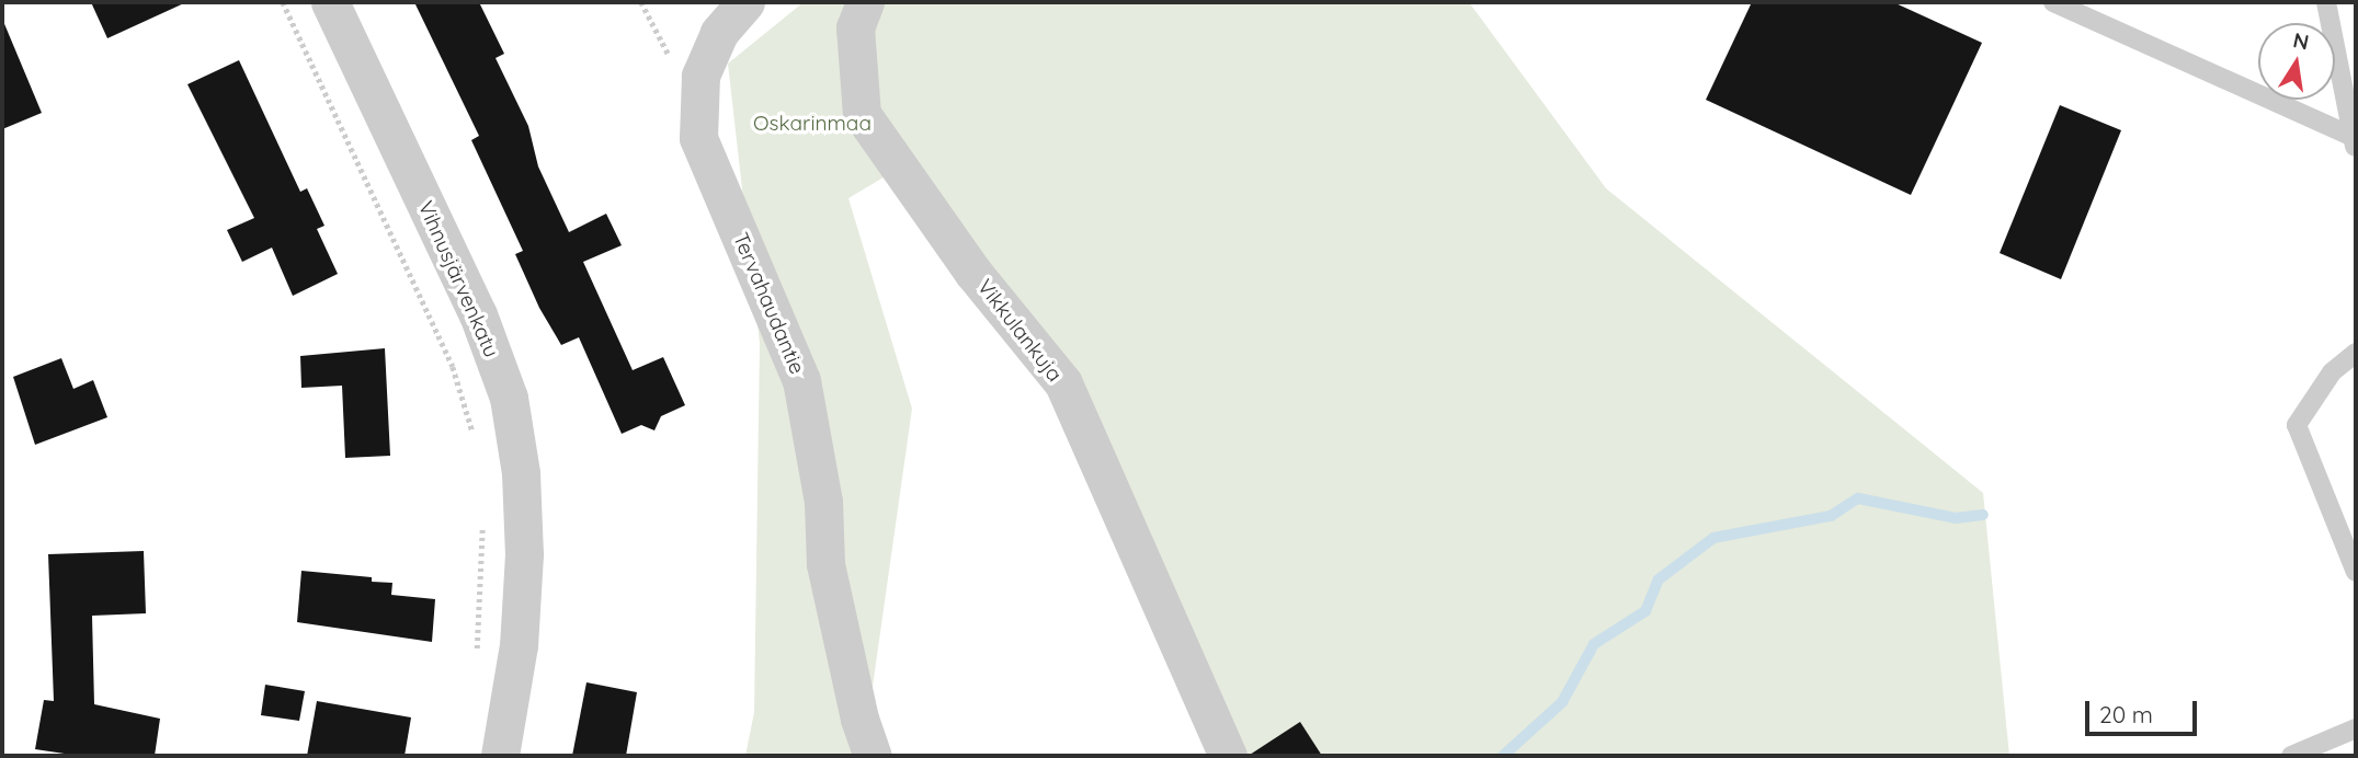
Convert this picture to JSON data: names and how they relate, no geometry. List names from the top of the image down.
{
  "streets": {
    "street": ["Vihnusjärvenkatu", "Tervahaudantie", "Vikkulankuja"]
  },
  "parks": ["Oskarinmaa"],
  "scale_bar": "20 m",
  "north": "top"
}
